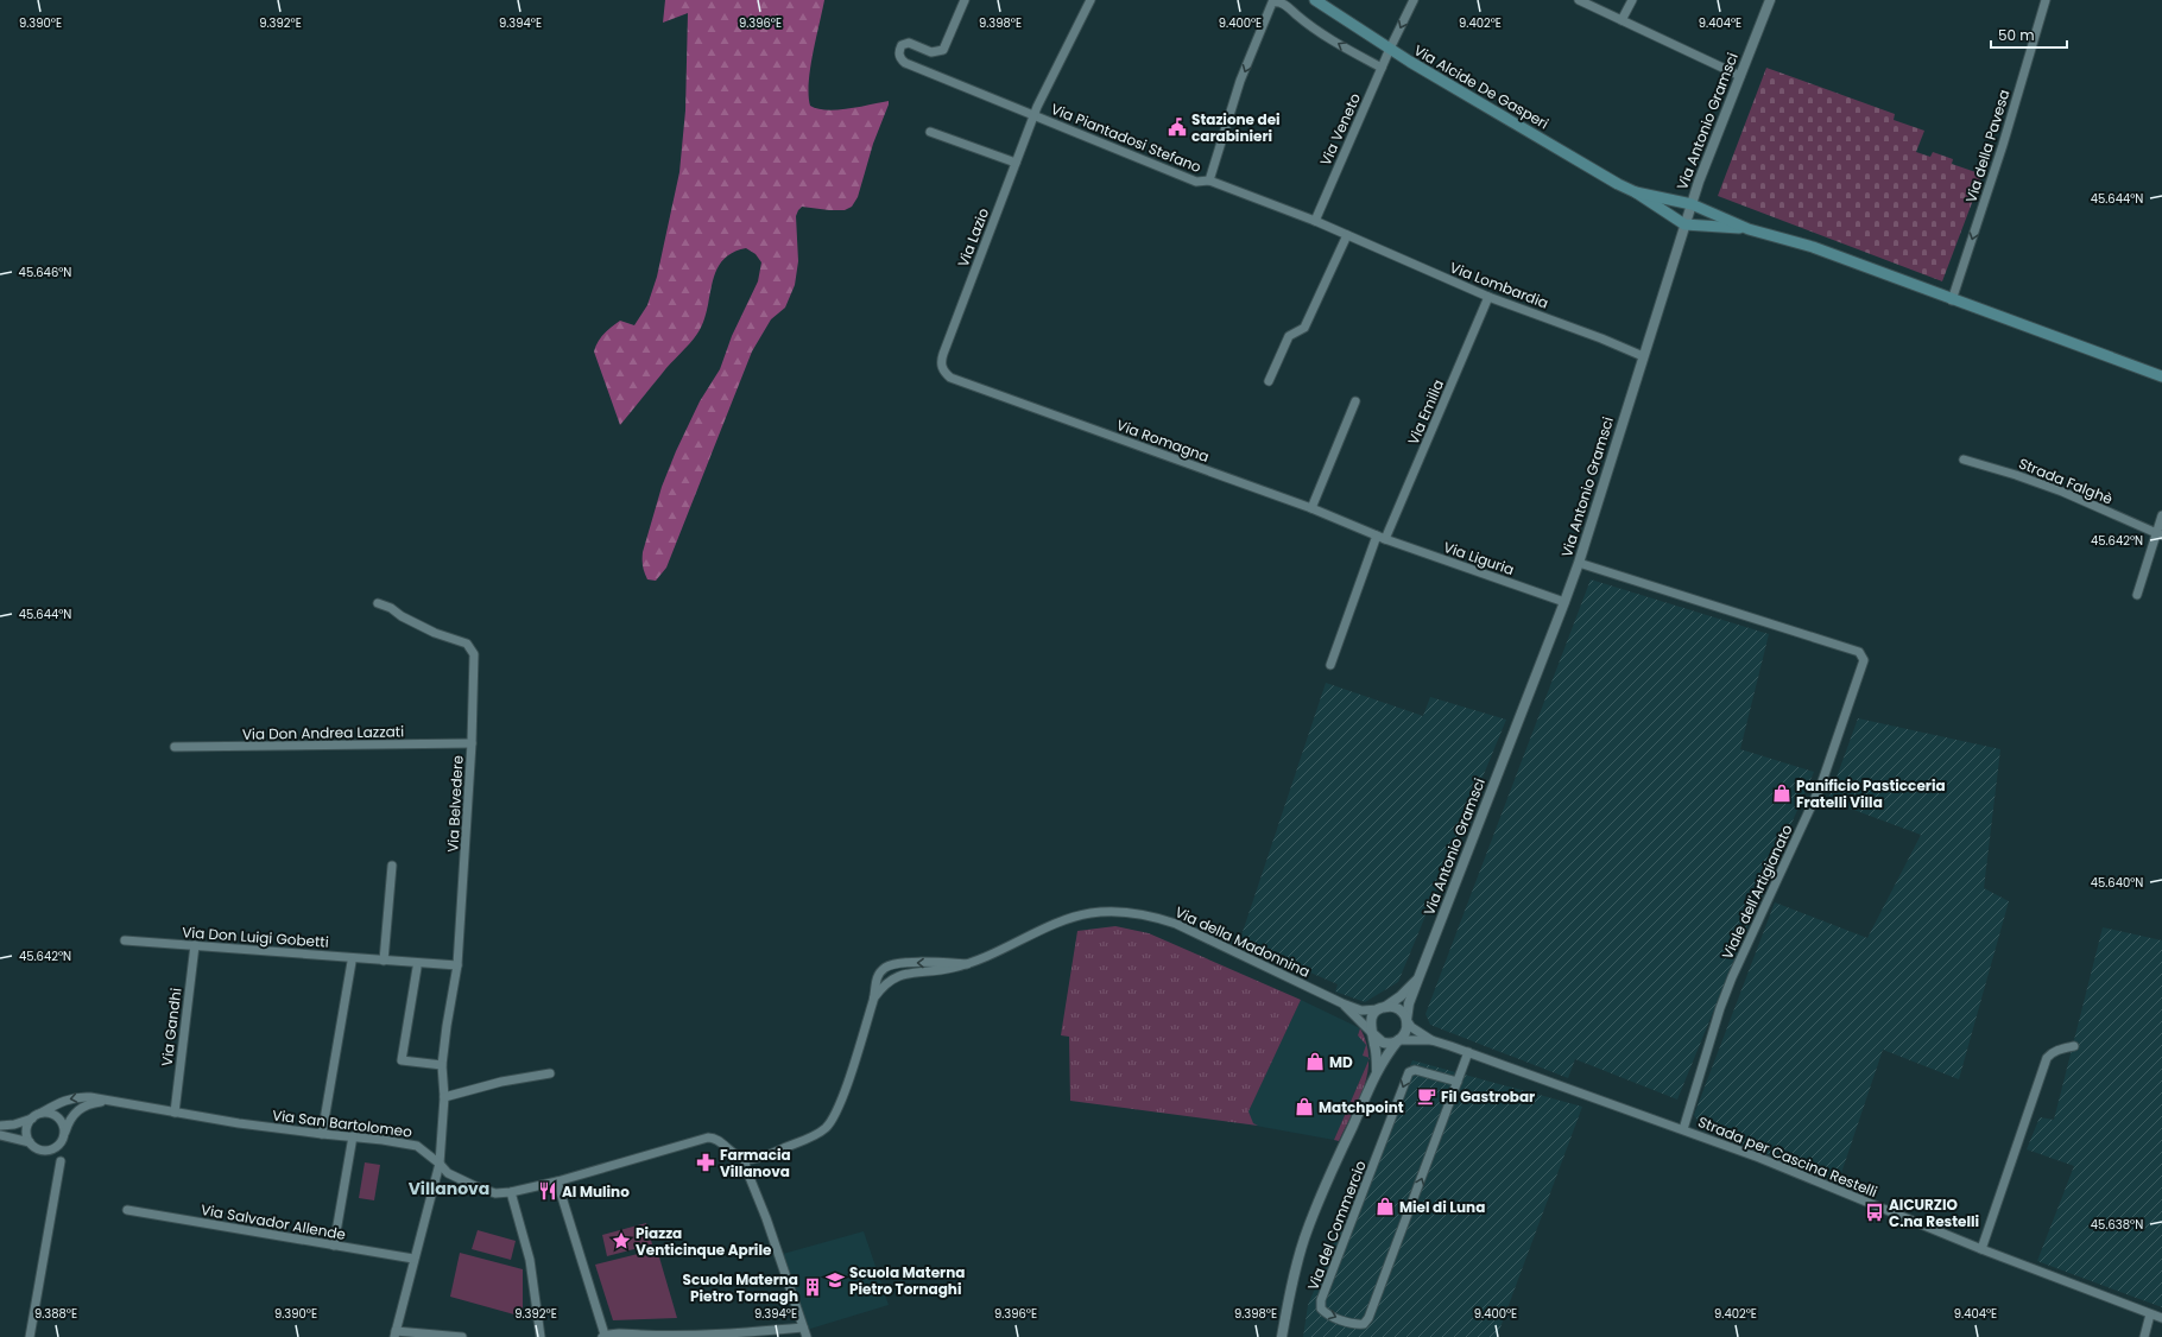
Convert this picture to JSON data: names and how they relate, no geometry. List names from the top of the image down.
{
  "streets": {
    "main road": ["Via Alcide De Gasperi"],
    "street": [
      "Via Antonio Gramsci",
      "Via Veneto",
      "Via Piantadosi Stefano",
      "Via della Pavesa",
      "Via Lazio",
      "Via Lombardia",
      "Via Emilia",
      "Via Romagna",
      "Strada Falghè",
      "Via Liguria",
      "Via Don Andrea Lazzati",
      "Via Belvedere",
      "Viale dell'Artigianato",
      "Via Don Luigi Gobetti",
      "Via della Madonnina",
      "Via Gandhi",
      "Via San Bartolomeo",
      "Strada per Cascina Restelli",
      "Via Salvador Allende",
      "Via del Commercio"
    ]
  },
  "crossings": [
    ["Via Alcide De Gasperi", "Via Antonio Gramsci"],
    ["Via Alcide De Gasperi", "Via Veneto"],
    ["Via Antonio Gramsci", "Via Lombardia"],
    ["Via Antonio Gramsci", "Via Liguria"],
    ["Via Antonio Gramsci", "Viale dell'Artigianato"],
    ["Via Antonio Gramsci", "Via della Madonnina"],
    ["Via Veneto", "Via Piantadosi Stefano"],
    ["Via Veneto", "Via Lombardia"],
    ["Via Piantadosi Stefano", "Via Lazio"],
    ["Via Piantadosi Stefano", "Via Lombardia"],
    ["Via Lazio", "Via Romagna"],
    ["Via Lombardia", "Via Emilia"],
    ["Via Emilia", "Via Romagna"],
    ["Via Emilia", "Via Liguria"],
    ["Via Romagna", "Via Liguria"],
    ["Via Don Andrea Lazzati", "Via Belvedere"],
    ["Via Belvedere", "Via Don Luigi Gobetti"],
    ["Via Belvedere", "Via San Bartolomeo"],
    ["Via Belvedere", "Via Salvador Allende"],
    ["Viale dell'Artigianato", "Strada per Cascina Restelli"],
    ["Via Don Luigi Gobetti", "Via Gandhi"],
    ["Via della Madonnina", "Via San Bartolomeo"],
    ["Via Gandhi", "Via San Bartolomeo"],
    ["Strada per Cascina Restelli", "Via del Commercio"]
  ],
  "one_way": ["Via della Pavesa"],
  "districts": ["Villanova"],
  "places": {
    "public building": ["Stazione dei carabinieri"],
    "shop": [
      "Panificio Pasticceria Fratelli Villa",
      "MD",
      "Matchpoint",
      "Miel di Luna"
    ],
    "cafe": ["Fil Gastrobar"],
    "pharmacy": ["Farmacia Villanova"],
    "restaurant": ["Al Mulino"],
    "bus stop": ["AICURZIO C.na Restelli"],
    "place": ["Piazza Venticinque Aprile"],
    "school or university": ["Scuola Materna Pietro Tornaghi"],
    "building": ["Scuola Materna Pietro Tornagh"]
  },
  "scale_bar": "50 m",
  "coordinates": [
    "9.390°E",
    "9.392°E",
    "9.394°E",
    "9.396°E",
    "9.398°E",
    "9.400°E",
    "9.402°E",
    "9.404°E",
    "45.644°N",
    "45.646°N",
    "45.642°N",
    "45.640°N",
    "45.638°N",
    "9.388°E"
  ]
}
